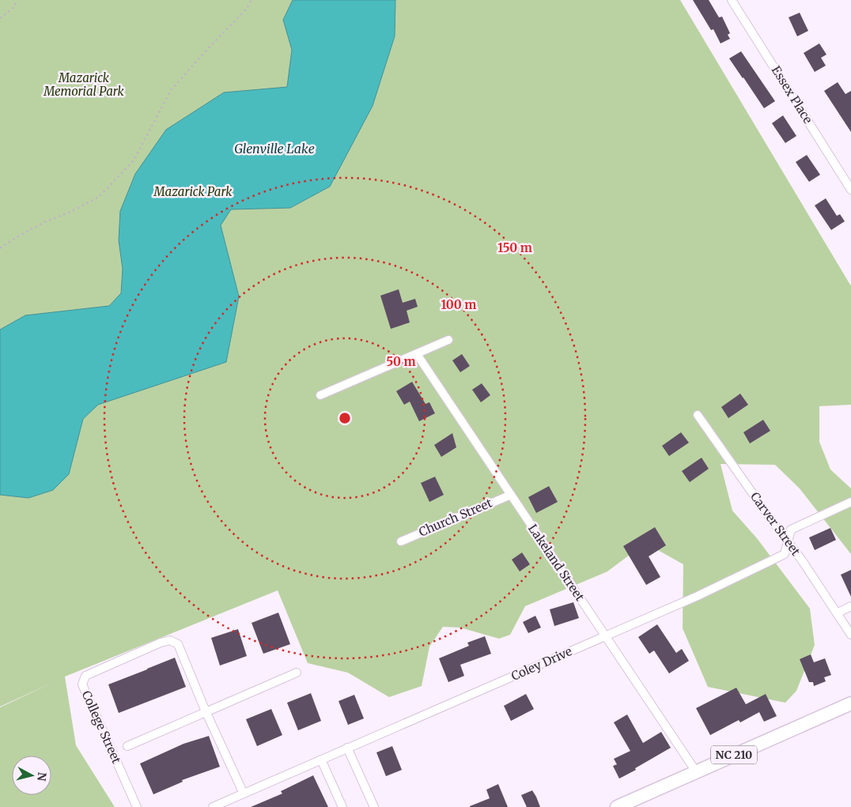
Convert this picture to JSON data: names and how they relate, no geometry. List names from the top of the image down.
{
  "streets": {
    "main road": ["NC 210"],
    "street": [
      "Essex Place",
      "Church Street",
      "Carver Street",
      "Lakeland Street",
      "Coley Drive",
      "College Street"
    ]
  },
  "crossings": [
    ["Church Street", "Lakeland Street"],
    ["Carver Street", "Coley Drive"],
    ["Lakeland Street", "Coley Drive"],
    ["Lakeland Street", "NC 210"],
    ["Coley Drive", "College Street"]
  ],
  "water": ["Glenville Lake"],
  "parks": ["Mazarick Memorial Park", "Mazarick Park"],
  "north": "right",
  "rings": ["150 m", "100 m", "50 m"]
}
